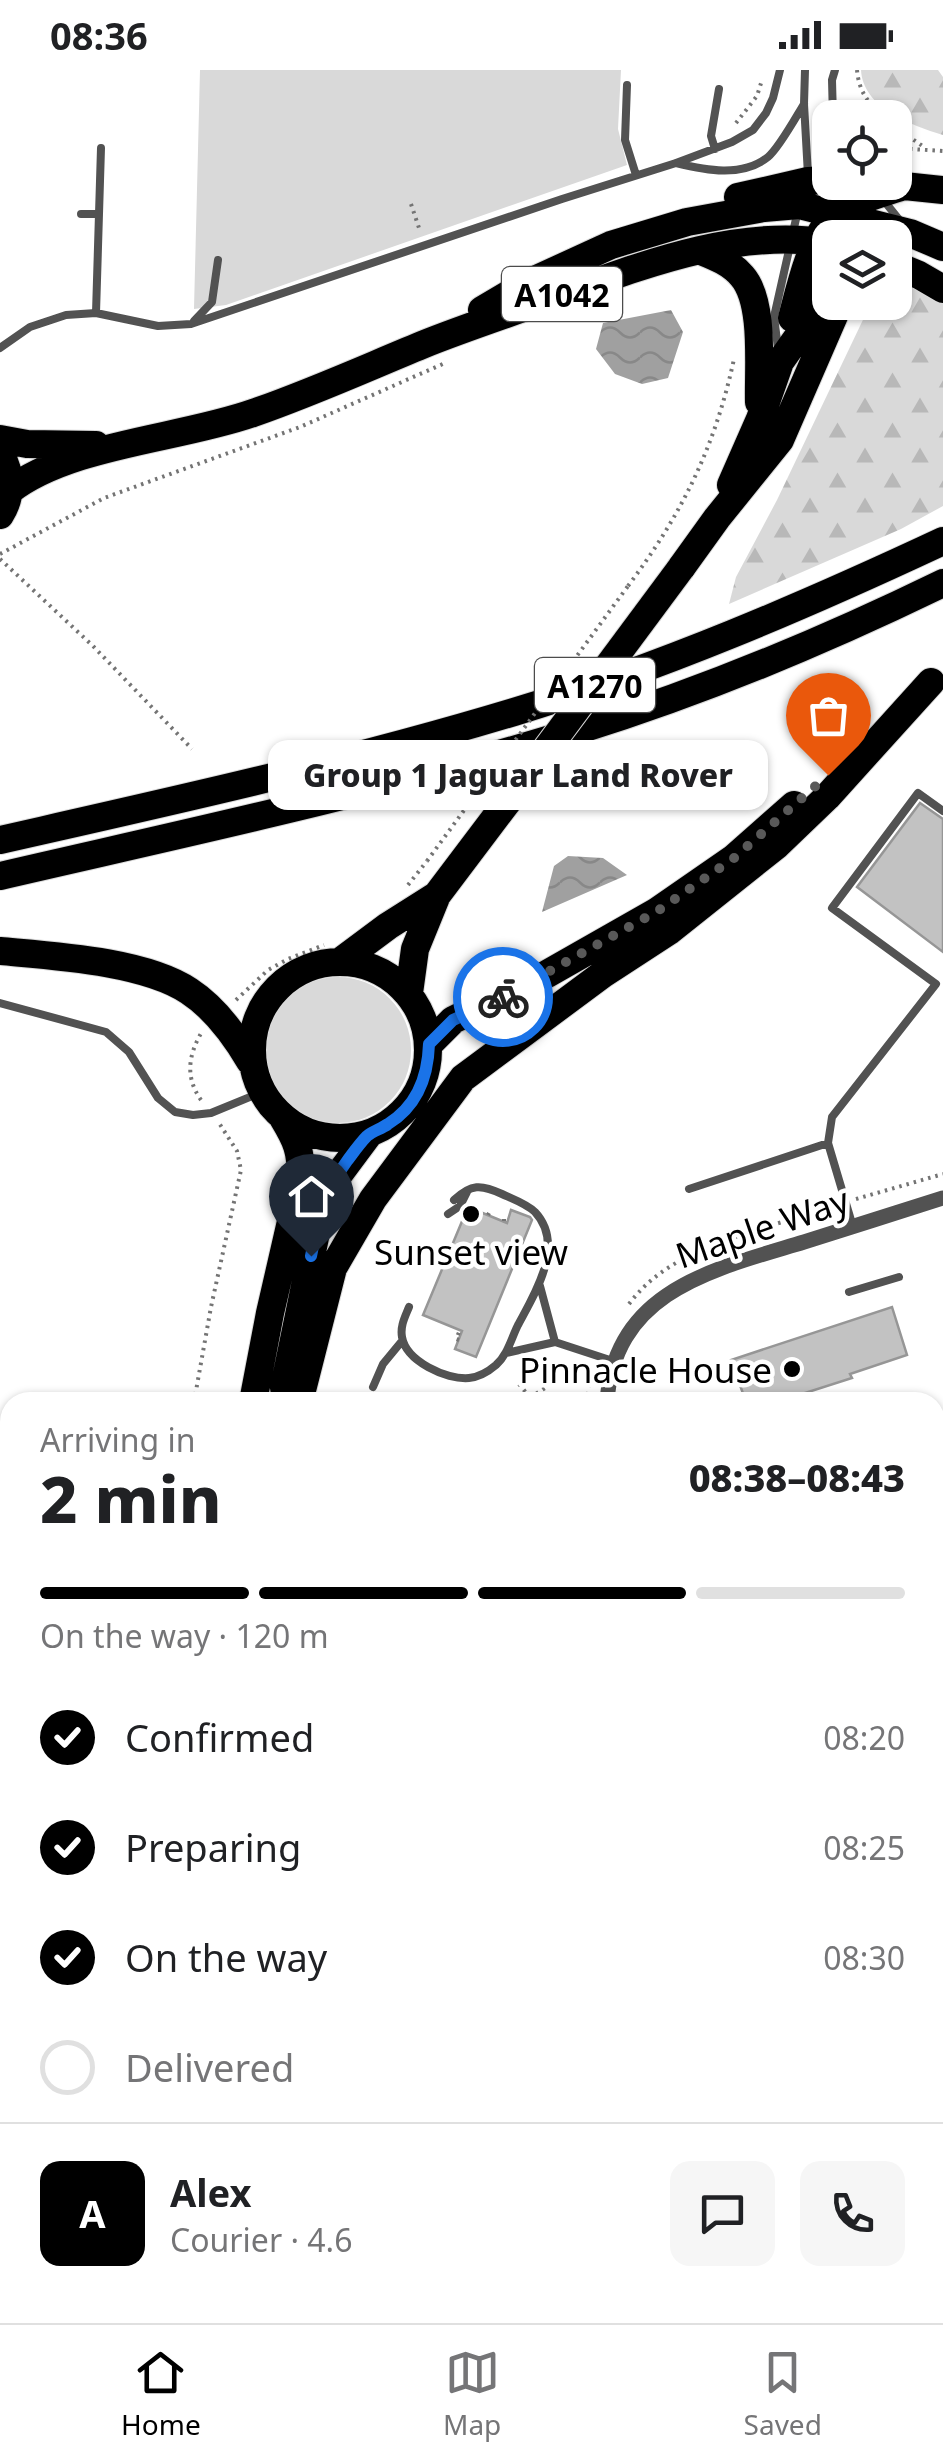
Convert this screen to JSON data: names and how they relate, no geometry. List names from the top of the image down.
{
  "streets": {
    "highway": ["A1042", "A1270"],
    "street": ["Maple Way"]
  },
  "places": ["Group 1 Jaguar Land Rover", "Sunset view", "Pinnacle House"],
  "page": {
    "status": "08:36",
    "bubble": "Group 1 Jaguar Land Rover",
    "heading": ["2 min", "Arriving in", "08:38–08:43"],
    "panel": ["Alex", "Courier · 4.6"],
    "bar": "On the way · 120 m",
    "list": [
      ["Confirmed", "08:20"],
      ["Preparing", "08:25"],
      ["On the way", "08:30"],
      "Delivered"
    ],
    "round": "A",
    "tabs": ["Home", "Map", "Saved"]
  }
}
